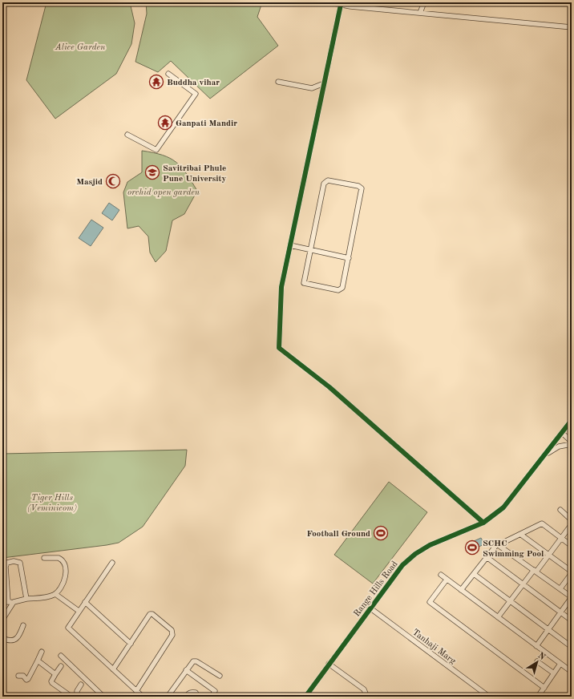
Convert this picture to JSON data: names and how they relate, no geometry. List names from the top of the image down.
{
  "streets": {
    "street": ["Range Hills Road", "Tanhaji Marg"]
  },
  "crossings": [
    ["Range Hills Road", "Tanhaji Marg"]
  ],
  "parks": ["Alice Garden", "orchid open garden", "Tiger Hills (Veminicom)"],
  "places": {
    "temple": ["Buddha vihar", "Ganpati Mandir"],
    "school or university": ["Savitribai Phule Pune University"],
    "mosque": ["Masjid"],
    "sports": ["Football Ground", "SCHC Swimming Pool"]
  },
  "north": "top right"
}
